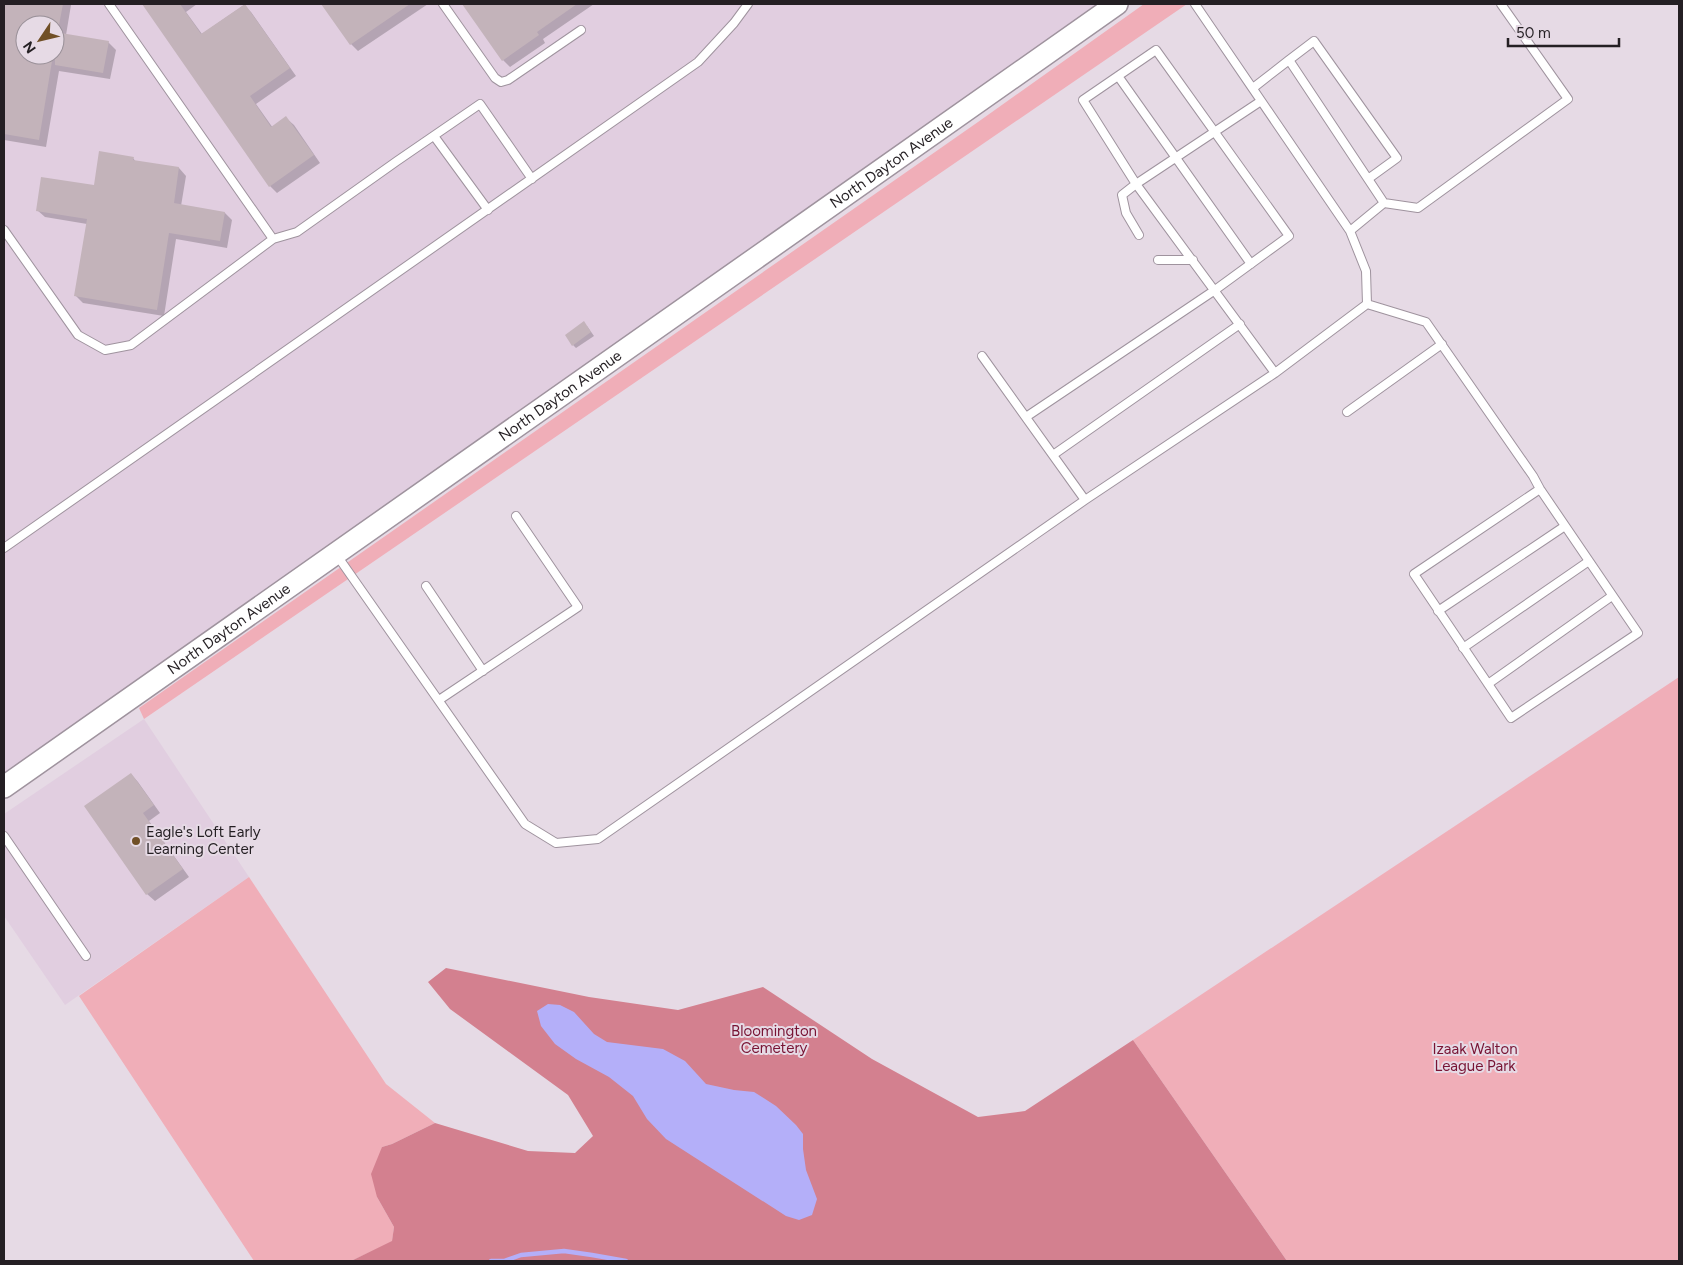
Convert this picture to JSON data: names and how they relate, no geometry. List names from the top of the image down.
{
  "streets": {
    "main road": ["North Dayton Avenue"]
  },
  "parks": ["Bloomington Cemetery", "Izaak Walton League Park"],
  "places": ["Eagle's Loft Early Learning Center"],
  "scale_bar": "50 m",
  "north": "bottom left"
}
